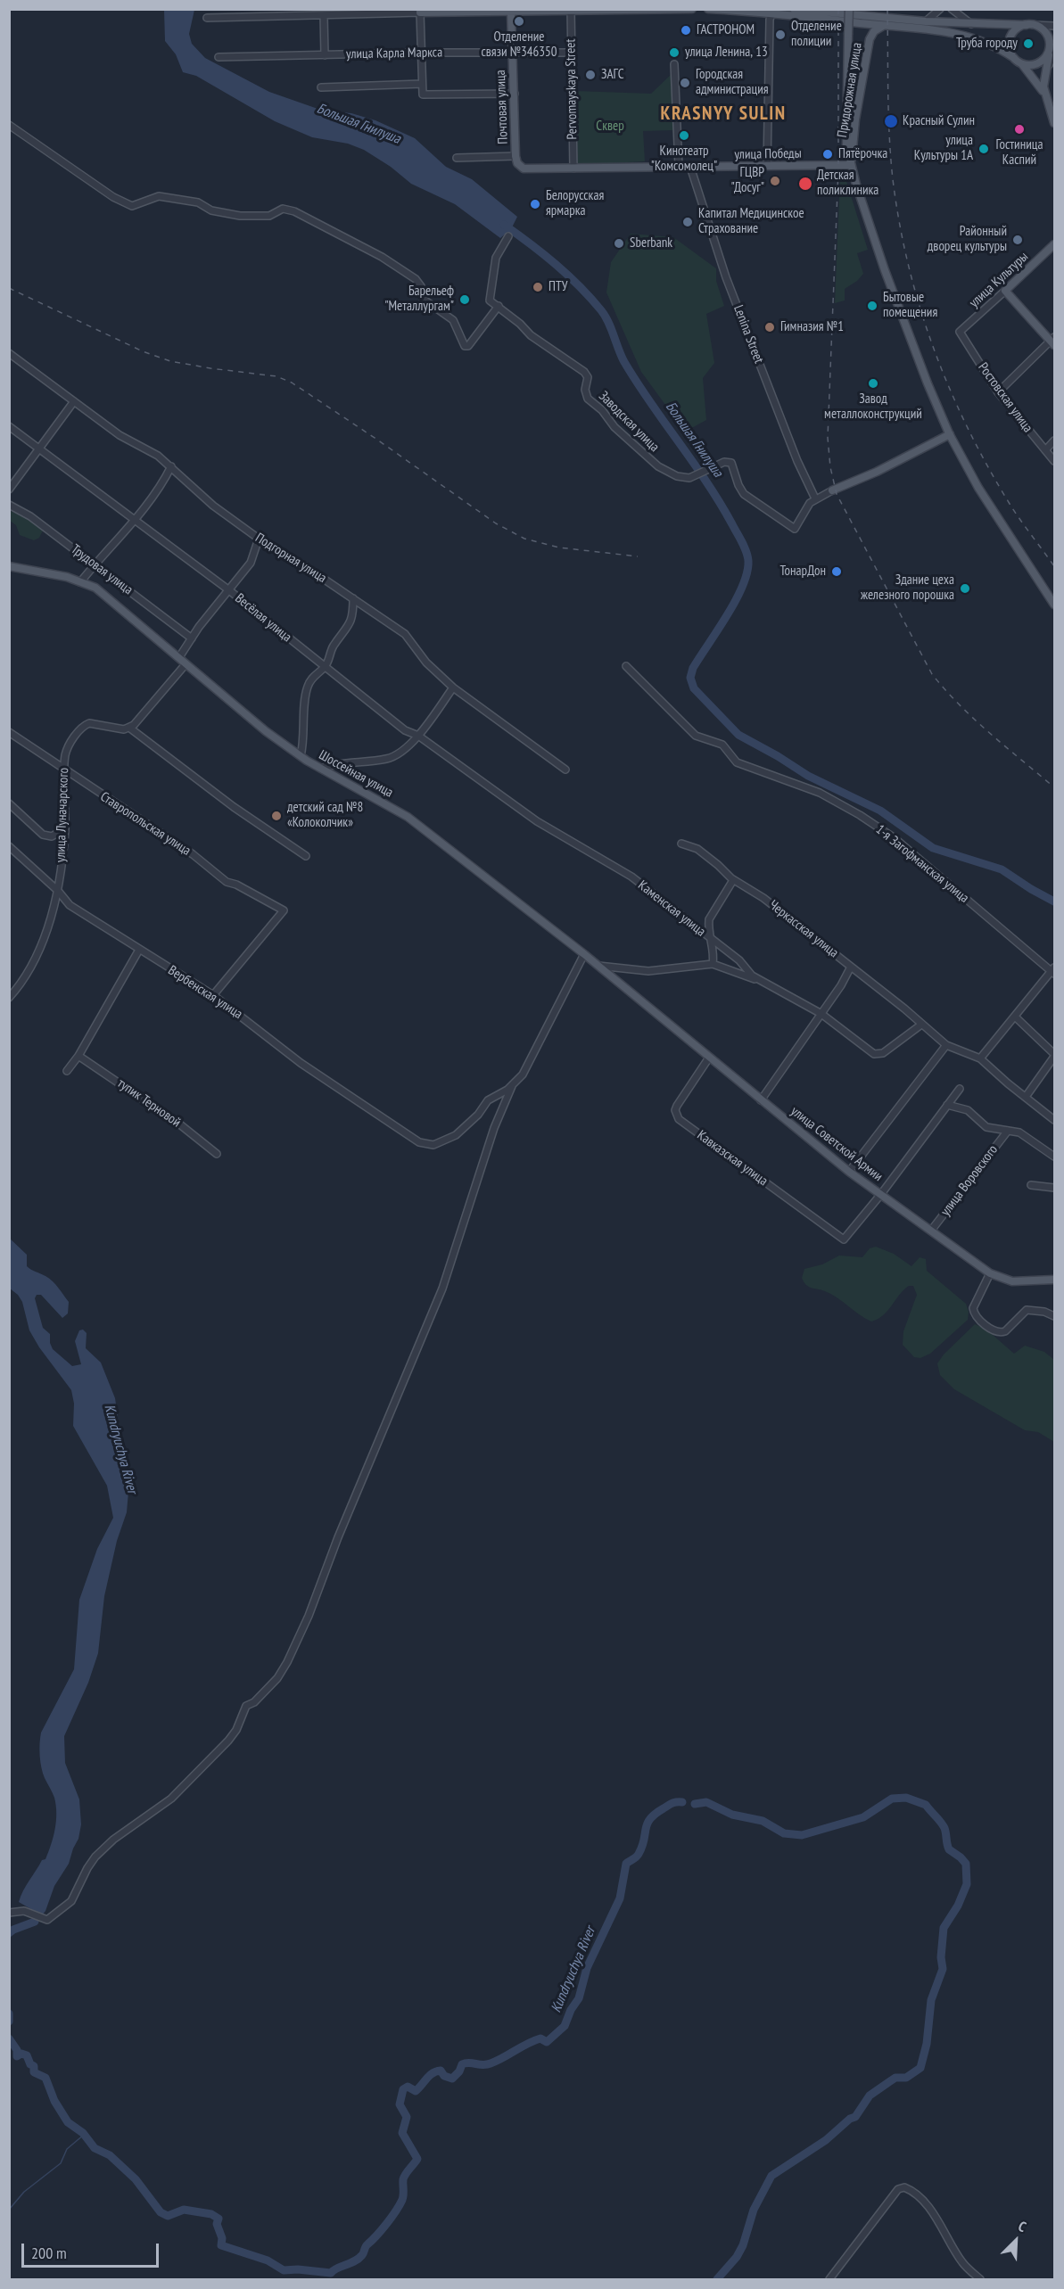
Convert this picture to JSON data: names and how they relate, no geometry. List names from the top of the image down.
{
  "streets": {
    "main road": [
      "Придорожная улица",
      "Почтовая улица",
      "улица Победы",
      "улица Культуры",
      "Шоссейная улица",
      "улица Советской Армии"
    ],
    "street": [
      "улица Карла Маркса",
      "Pervomayskaya Street",
      "Lenina Street",
      "Ростовская улица",
      "Заводская улица",
      "Подгорная улица",
      "Трудовая улица",
      "Весёлая улица",
      "улица Луначарского",
      "Ставропольская улица",
      "1-я Загофманская улица",
      "Каменская улица",
      "Черкасская улица",
      "Вербенская улица",
      "тупик Терновой",
      "Кавказская улица",
      "улица Воровского"
    ]
  },
  "crossings": [
    ["улица Карла Маркса", "Pervomayskaya Street"],
    ["улица Карла Маркса", "Почтовая улица"],
    ["Pervomayskaya Street", "улица Победы"],
    ["Придорожная улица", "улица Победы"],
    ["Почтовая улица", "улица Победы"],
    ["улица Победы", "Lenina Street"],
    ["улица Культуры", "Ростовская улица"],
    ["Lenina Street", "Заводская улица"],
    ["Весёлая улица", "Каменская улица"],
    ["Шоссейная улица", "улица Советской Армии"],
    ["улица Луначарского", "Ставропольская улица"],
    ["улица Луначарского", "Вербенская улица"],
    ["Ставропольская улица", "Вербенская улица"],
    ["Каменская улица", "Черкасская улица"],
    ["улица Советской Армии", "Кавказская улица"],
    ["улица Советской Армии", "улица Воровского"]
  ],
  "districts": ["KRASNYY SULIN"],
  "water": ["Большая Гнилуша", "Kundryuchya River"],
  "parks": ["Сквер"],
  "places": [
    "Отделение связи №346350",
    "ГАСТРОНОМ",
    "Отделение полиции",
    "Труба городу",
    "улица Ленина, 13",
    "ЗАГС",
    "Городская администрация",
    "Красный Сулин",
    "Гостиница Каспий",
    "Кинотеатр \"Комсомолец\"",
    "улица Культуры 1А",
    "Пятёрочка",
    "ГЦВР \"Досуг\"",
    "Детская поликлиника",
    "Белорусская ярмарка",
    "Капитал Медицинское Страхование",
    "Районный дворец культуры",
    "Sberbank",
    "ПТУ",
    "Барельеф \"Металлургам\"",
    "Бытовые помещения",
    "Гимназия №1",
    "Завод металлоконструкций",
    "ТонарДон",
    "Здание цеха железного порошка",
    "детский сад №8 «Колоколчик»"
  ],
  "scale_bar": "200 m",
  "north": "top right"
}
